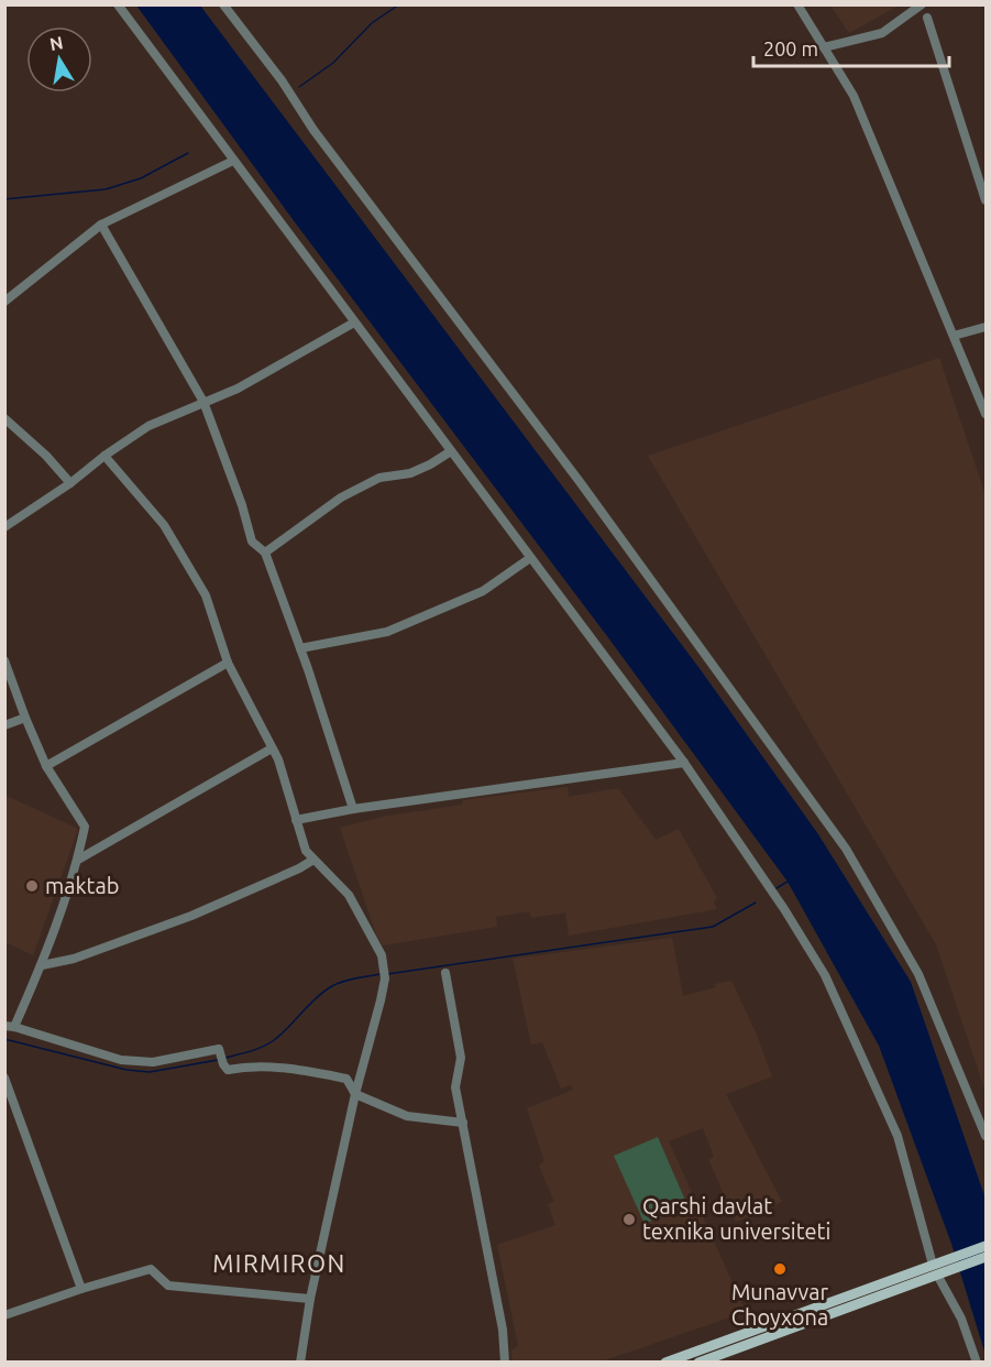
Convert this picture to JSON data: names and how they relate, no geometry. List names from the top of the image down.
{
  "districts": ["MIRMIRON"],
  "places": ["maktab", "Qarshi davlat texnika universiteti", "Munavvar Choyxona"],
  "scale_bar": "200 m",
  "north": "top"
}
